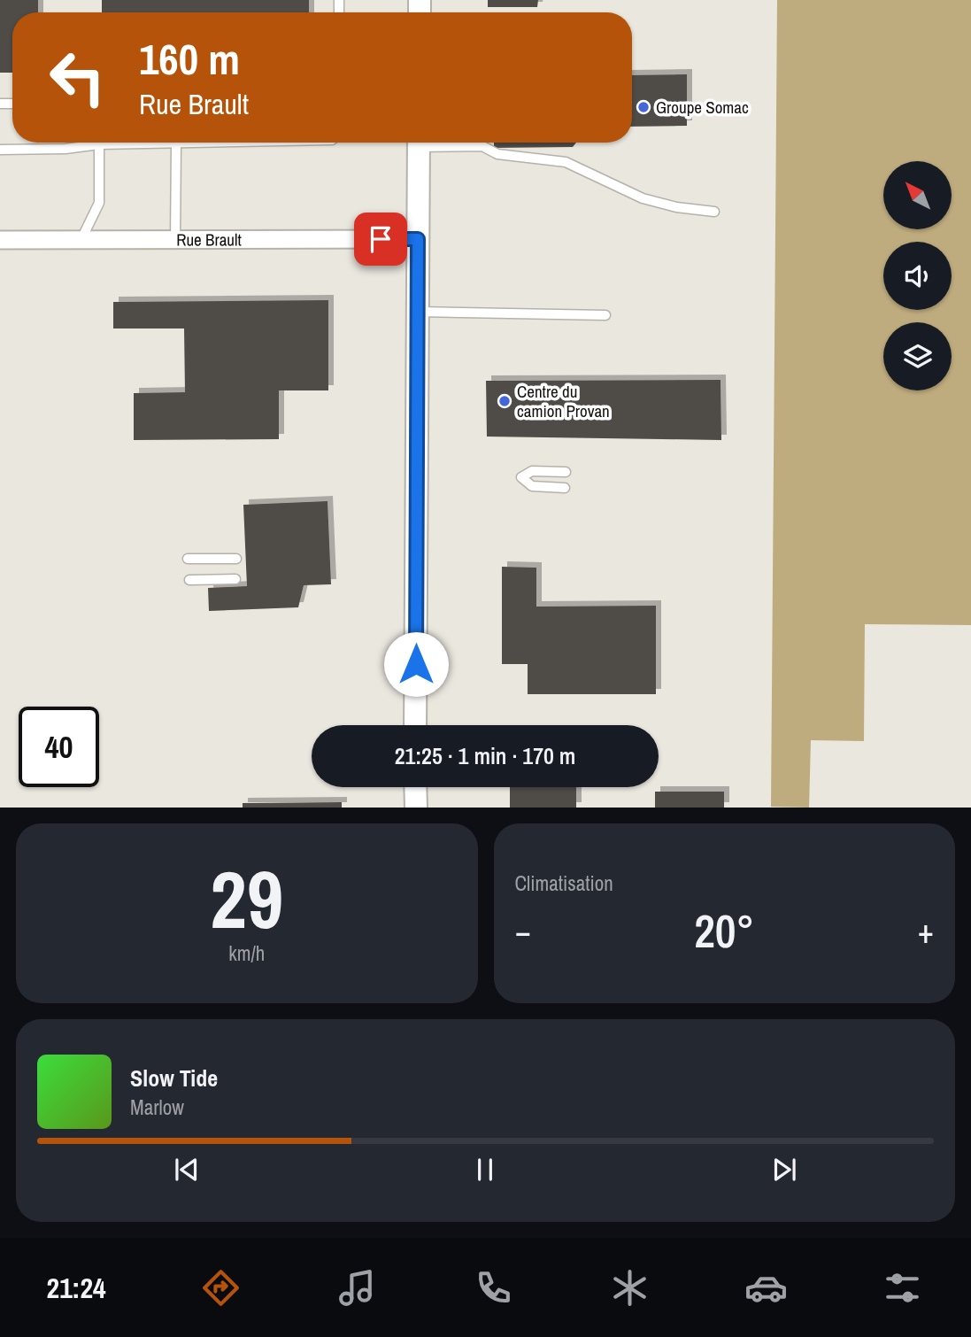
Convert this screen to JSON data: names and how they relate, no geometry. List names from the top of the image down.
{
  "streets": {
    "street": ["Rue Brault"]
  },
  "places": ["Groupe Somac", "Centre du camion Provan"],
  "north": "top left",
  "page": {
    "turn": ["160 m", "Rue Brault"],
    "limit": "40",
    "trip": "21:25 · 1 min · 170 m",
    "tile": [
      ["29", "km/h"],
      "Climatisation"
    ],
    "heat": ["−", "20°", "+"],
    "song": ["Slow Tide", "Marlow"],
    "tabs": "21:24"
  }
}
